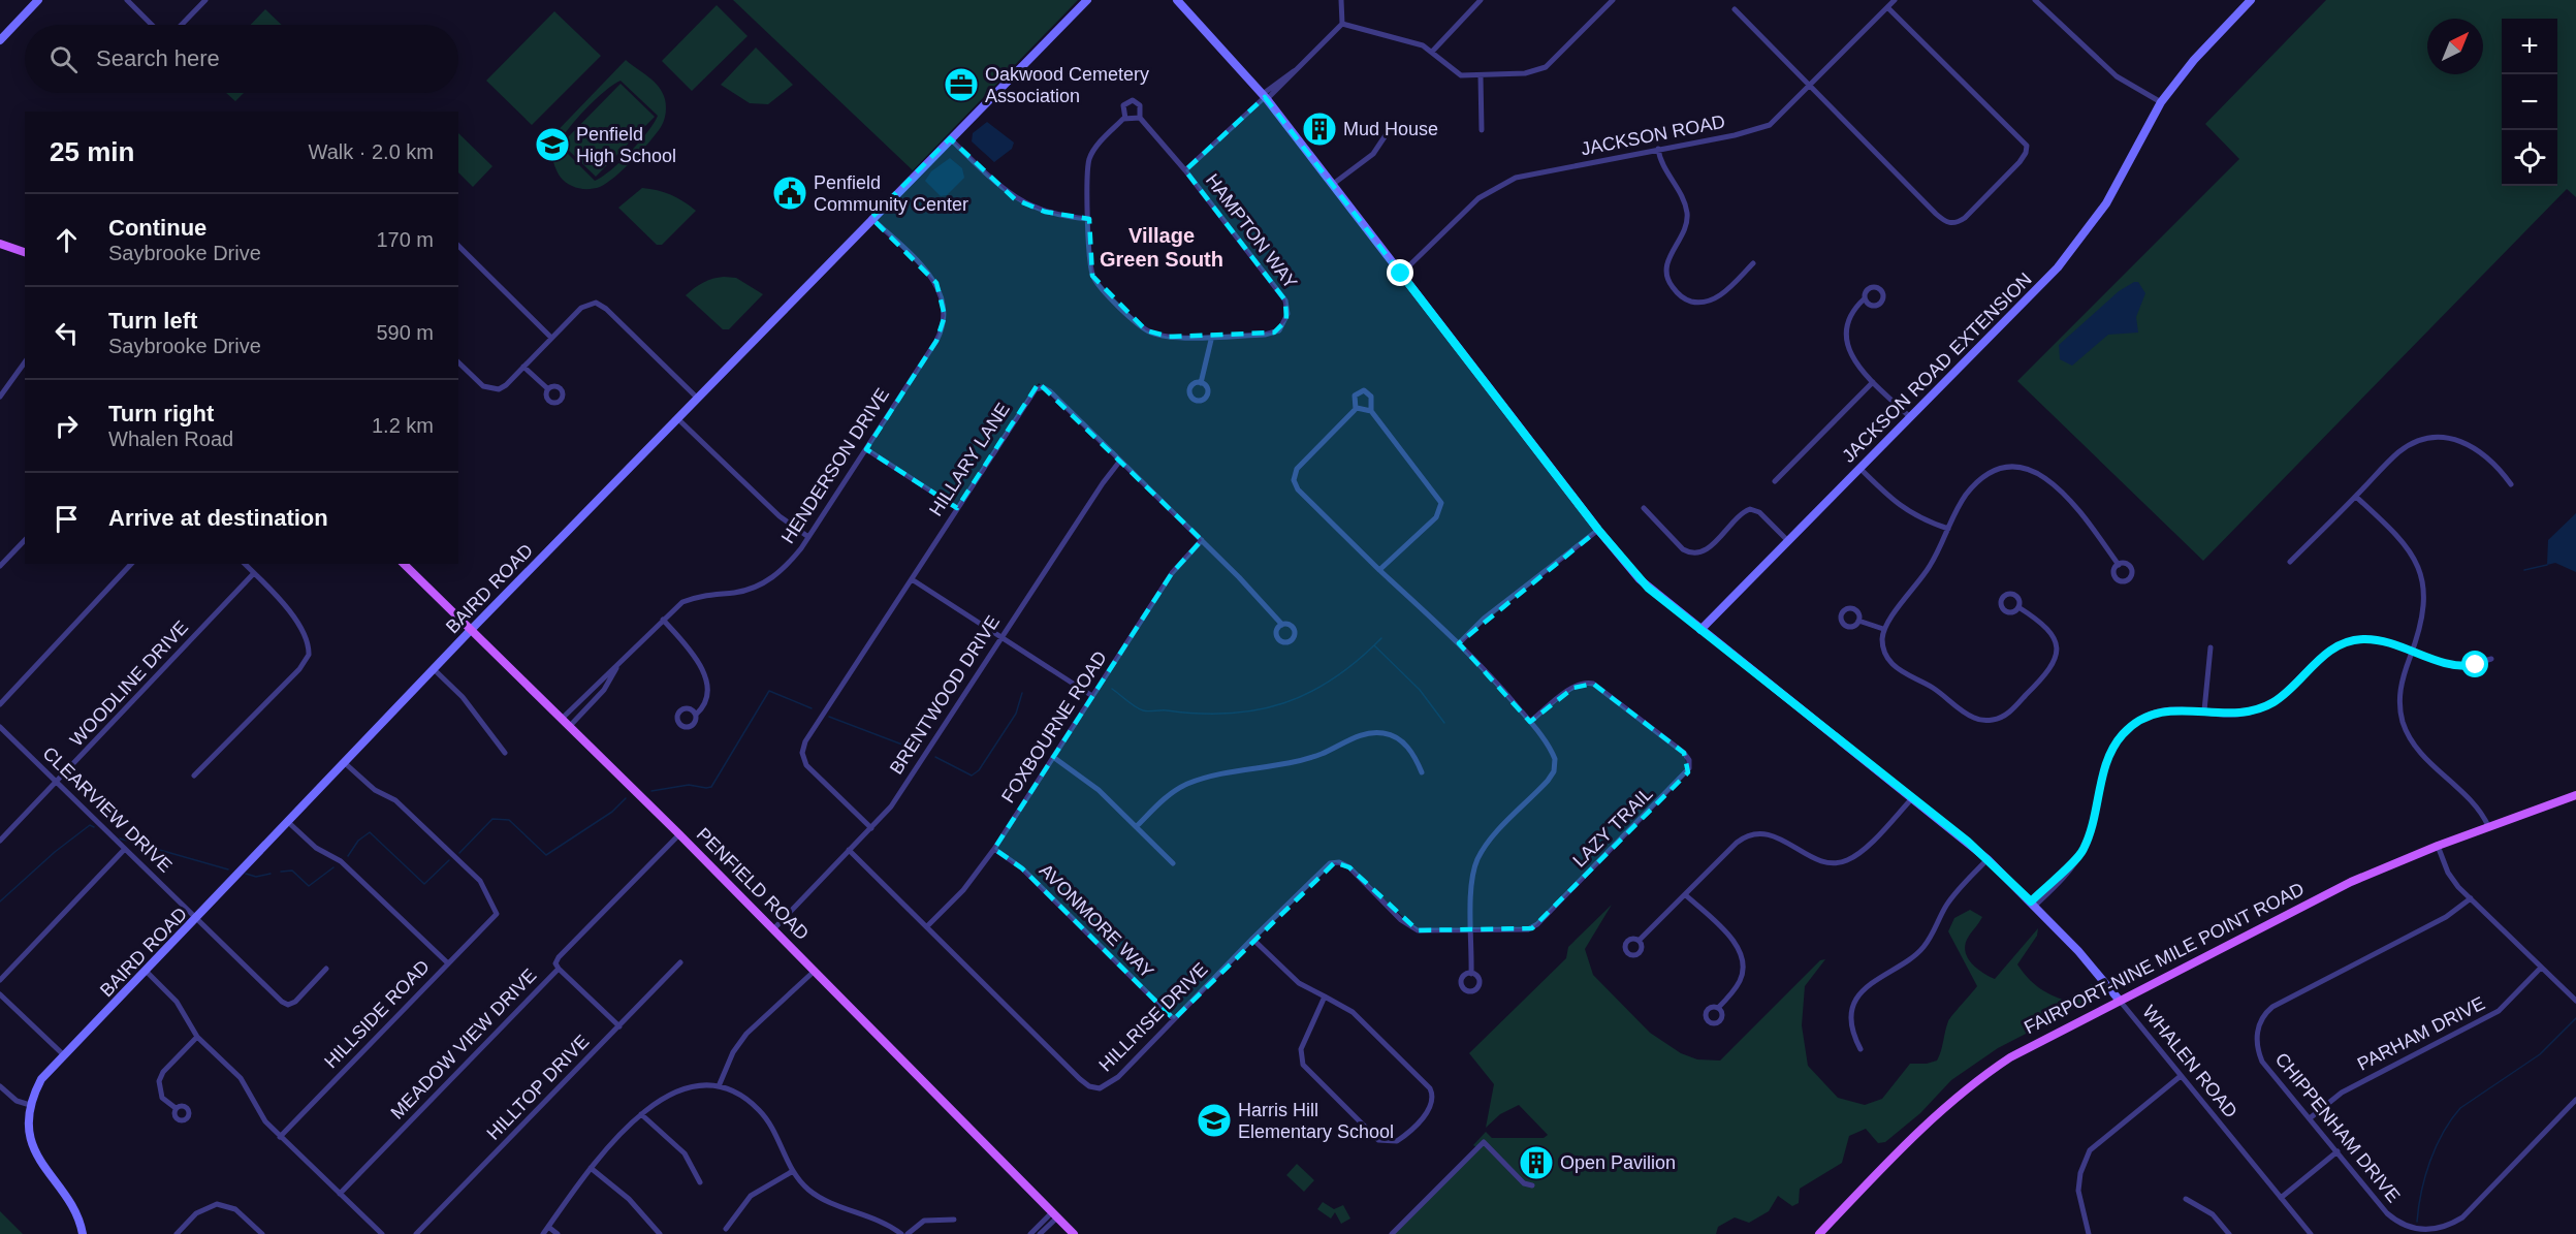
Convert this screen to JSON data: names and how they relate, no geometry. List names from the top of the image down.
{
  "streets": {
    "main road": ["PENFIELD ROAD", "FAIRPORT-NINE MILE POINT ROAD"],
    "street": [
      "JACKSON ROAD",
      "HAMPTON WAY",
      "JACKSON ROAD EXTENSION",
      "HILLARY LANE",
      "HENDERSON DRIVE",
      "BAIRD ROAD",
      "WOODLINE DRIVE",
      "BRENTWOOD DRIVE",
      "FOXBOURNE ROAD",
      "CLEARVIEW DRIVE",
      "LAZY TRAIL",
      "AVONMORE WAY",
      "HILLSIDE ROAD",
      "HILLRISE DRIVE",
      "PARHAM DRIVE",
      "MEADOW VIEW DRIVE",
      "WHALEN ROAD",
      "HILLTOP DRIVE",
      "CHIPPENHAM DRIVE"
    ]
  },
  "crossings": [
    ["JACKSON ROAD", "WHALEN ROAD"],
    ["JACKSON ROAD EXTENSION", "WHALEN ROAD"],
    ["HILLARY LANE", "BRENTWOOD DRIVE"],
    ["HILLARY LANE", "FOXBOURNE ROAD"],
    ["HENDERSON DRIVE", "BAIRD ROAD"],
    ["HENDERSON DRIVE", "PENFIELD ROAD"],
    ["BAIRD ROAD", "CLEARVIEW DRIVE"],
    ["BAIRD ROAD", "PENFIELD ROAD"],
    ["BAIRD ROAD", "HILLSIDE ROAD"],
    ["WOODLINE DRIVE", "CLEARVIEW DRIVE"],
    ["BRENTWOOD DRIVE", "PENFIELD ROAD"],
    ["BRENTWOOD DRIVE", "HILLRISE DRIVE"],
    ["FOXBOURNE ROAD", "AVONMORE WAY"],
    ["FOXBOURNE ROAD", "HILLRISE DRIVE"],
    ["LAZY TRAIL", "HILLRISE DRIVE"],
    ["PENFIELD ROAD", "MEADOW VIEW DRIVE"],
    ["AVONMORE WAY", "HILLRISE DRIVE"],
    ["FAIRPORT-NINE MILE POINT ROAD", "WHALEN ROAD"],
    ["PARHAM DRIVE", "CHIPPENHAM DRIVE"]
  ],
  "districts": ["Village Green South"],
  "places": {
    "office": ["Oakwood Cemetery Association"],
    "building": ["Mud House", "Open Pavilion"],
    "school or university": ["Penfield High School", "Harris Hill Elementary School"],
    "public building": ["Penfield Community Center"]
  },
  "north": "top right",
  "page": {
    "map_buttons": ["+", "−"],
    "search": "Search here",
    "heading": ["25 min", "Walk · 2.0 km"],
    "list": [
      ["Continue", "Saybrooke Drive", "170 m"],
      ["Turn left", "Saybrooke Drive", "590 m"],
      ["Turn right", "Whalen Road", "1.2 km"],
      "Arrive at destination"
    ]
  }
}
